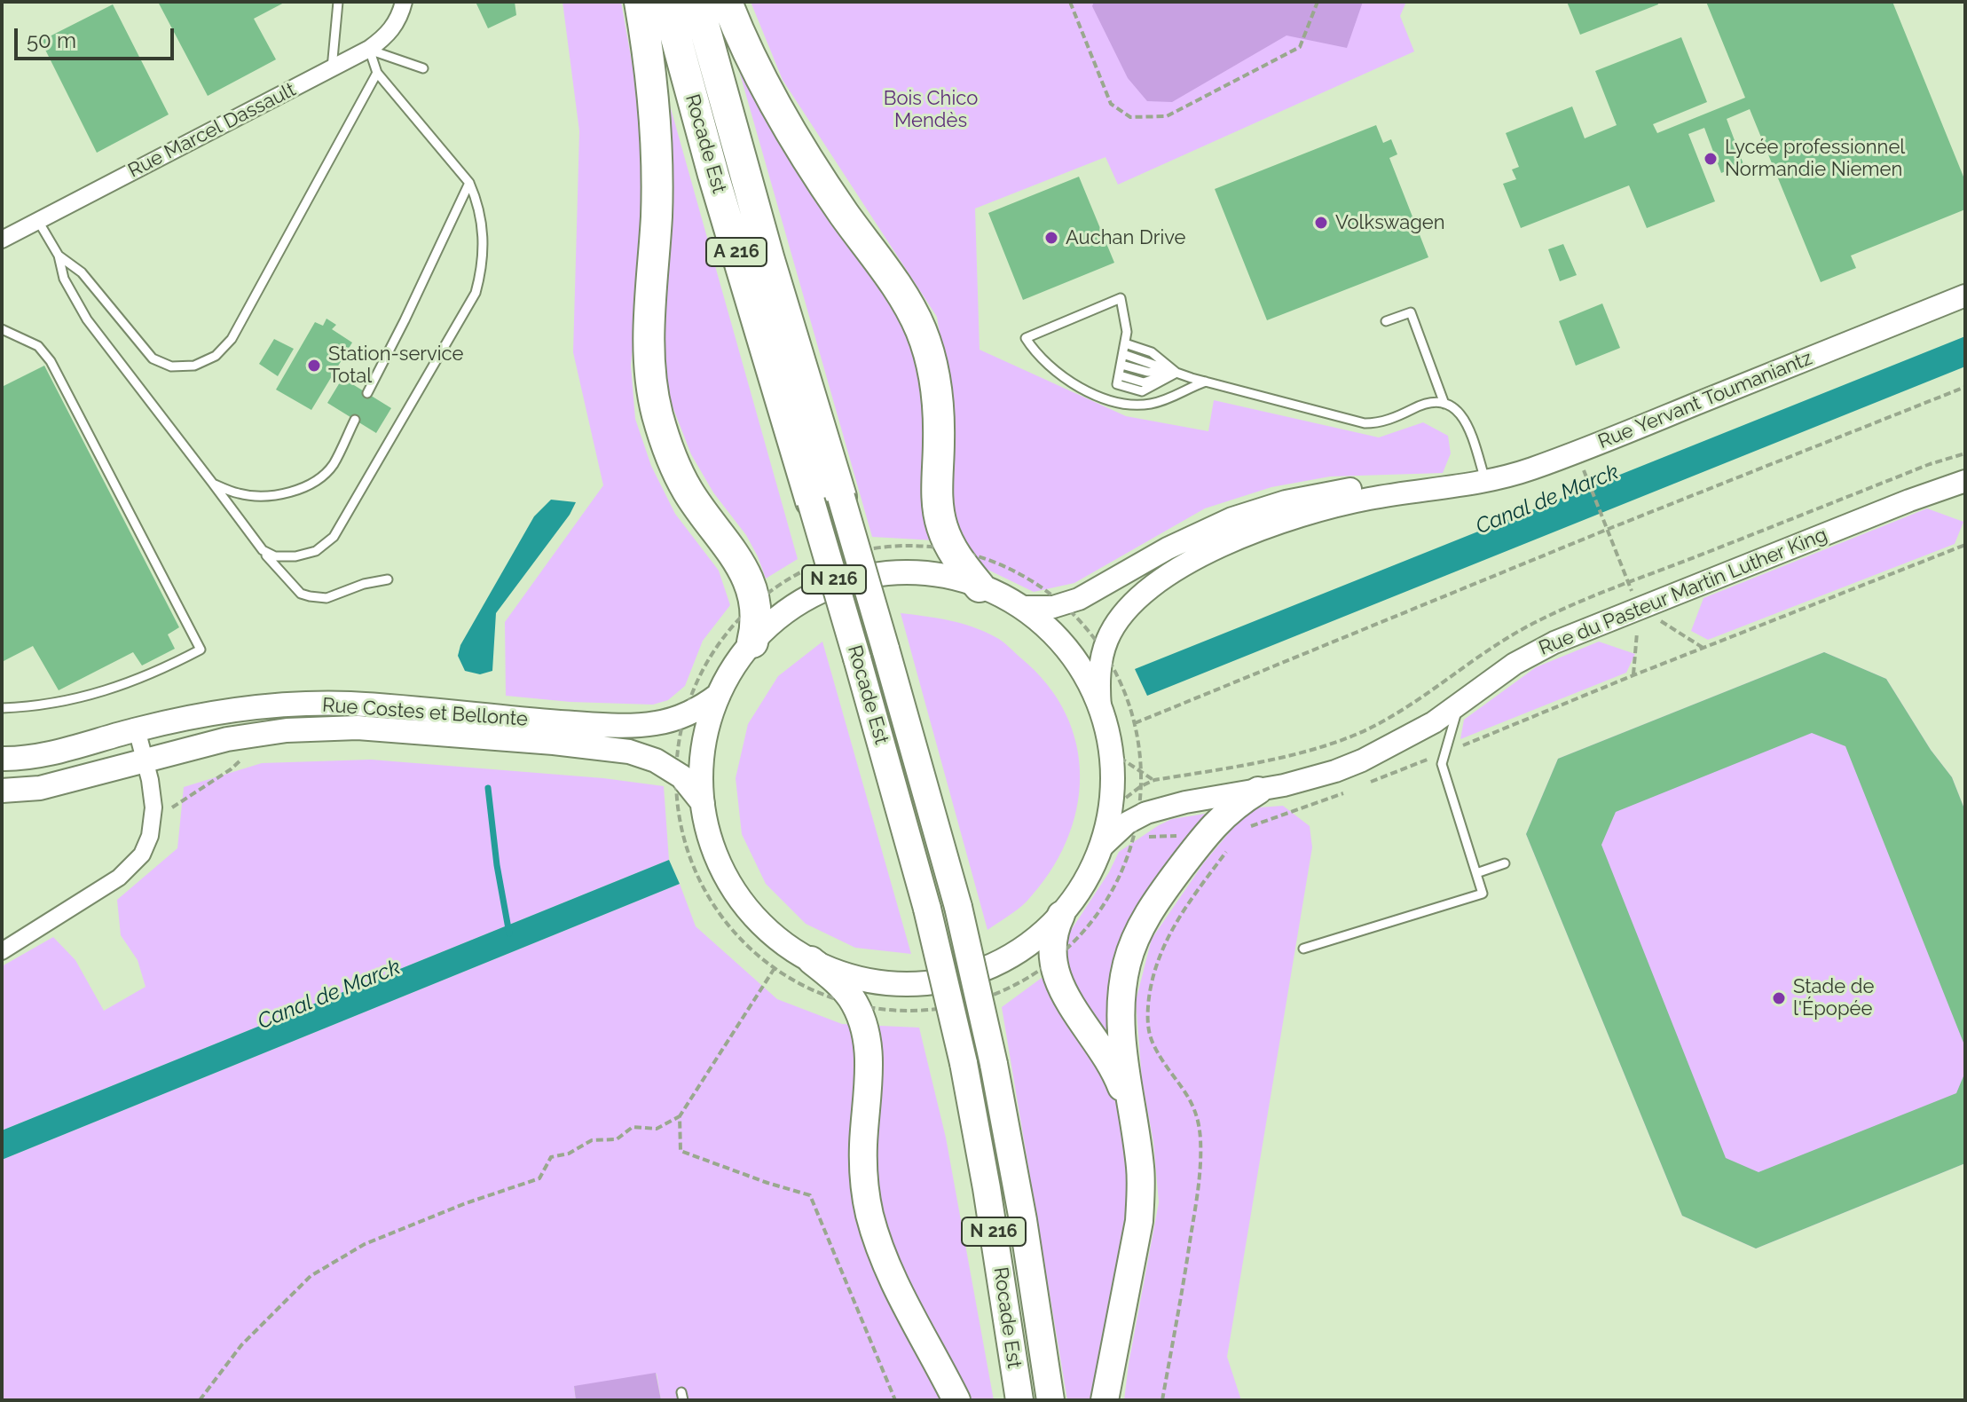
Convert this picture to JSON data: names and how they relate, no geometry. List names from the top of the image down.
{
  "streets": {
    "highway": ["Rocade Est", "A 216", "N 216"],
    "main road": ["Rue Costes et Bellonte"],
    "street": ["Rue Marcel Dassault", "Rue Yervant Toumaniantz", "Rue du Pasteur Martin Luther King"]
  },
  "water": ["Canal de Marck"],
  "parks": ["Bois Chico Mendès"],
  "places": [
    "Lycée professionnel Normandie Niemen",
    "Volkswagen",
    "Auchan Drive",
    "Station-service Total",
    "Stade de l'Épopée"
  ],
  "scale_bar": "50 m"
}
